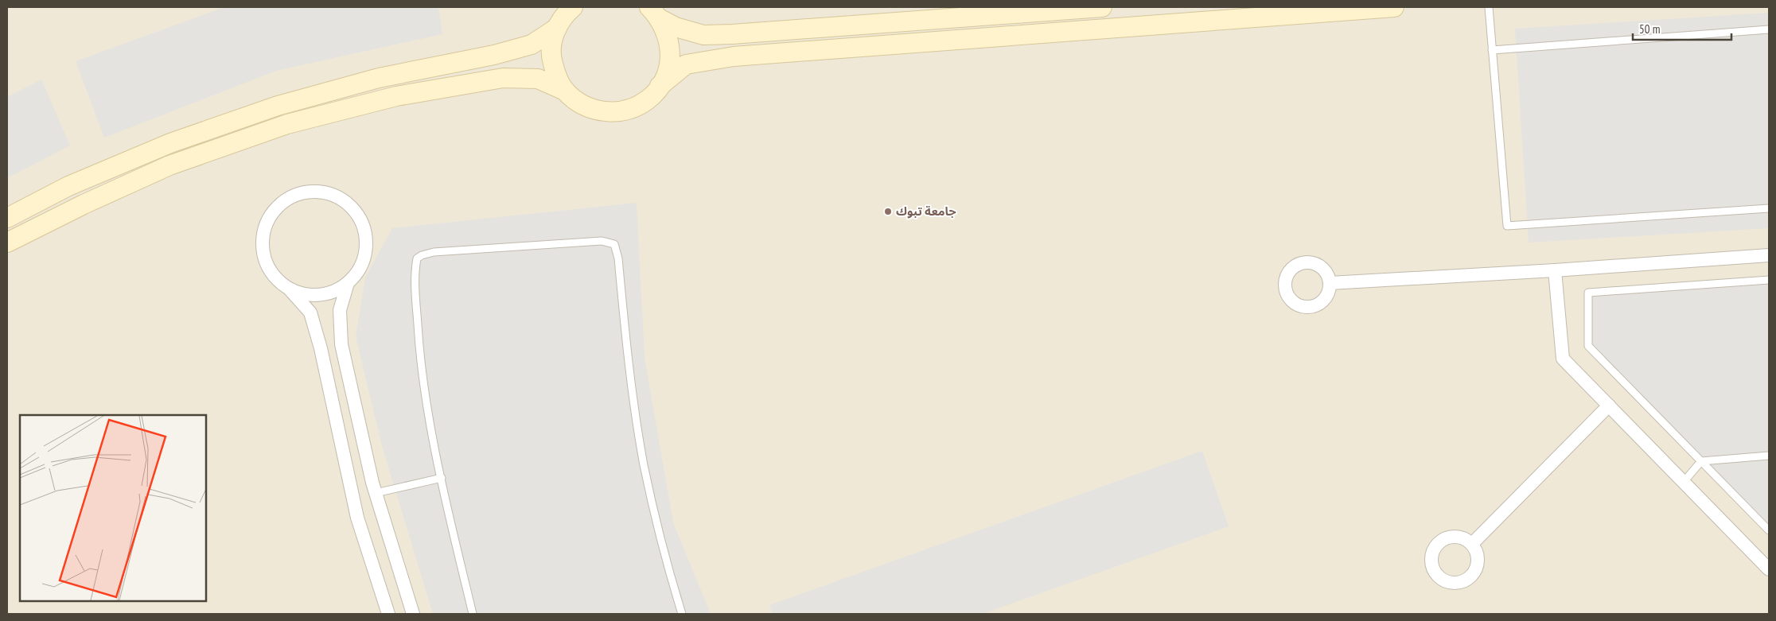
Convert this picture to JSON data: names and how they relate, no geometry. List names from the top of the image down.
{
  "places": ["جامعة تبوك"],
  "scale_bar": "50 m"
}
